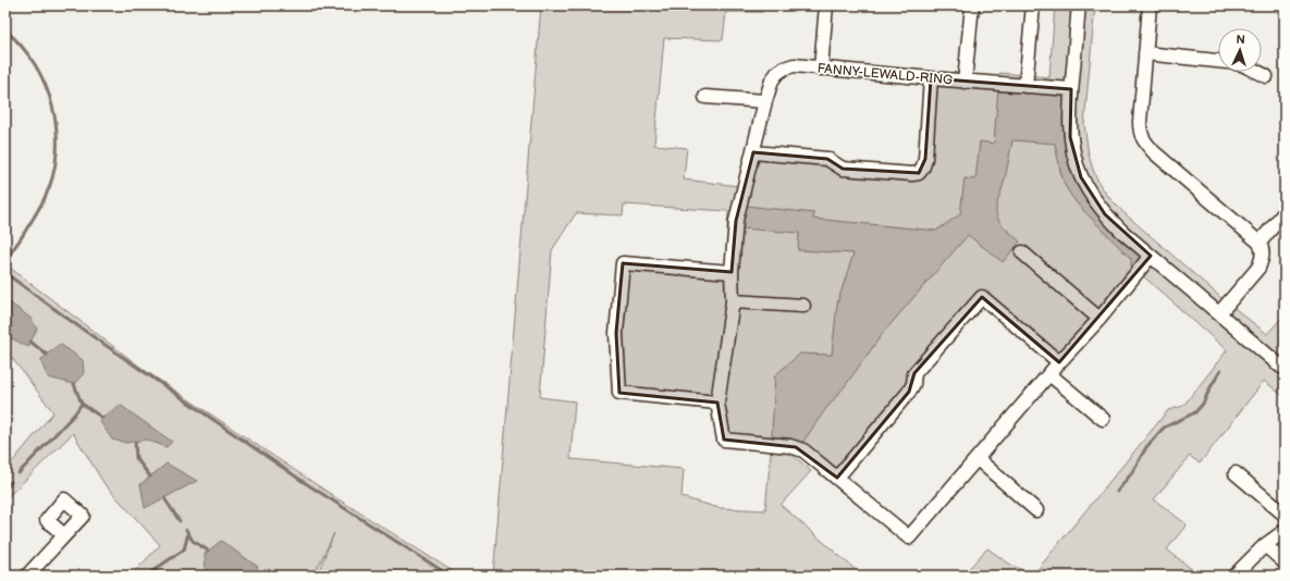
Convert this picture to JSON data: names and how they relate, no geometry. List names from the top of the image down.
{
  "streets": {
    "street": ["FANNY-LEWALD-RING"]
  },
  "north": "top"
}
